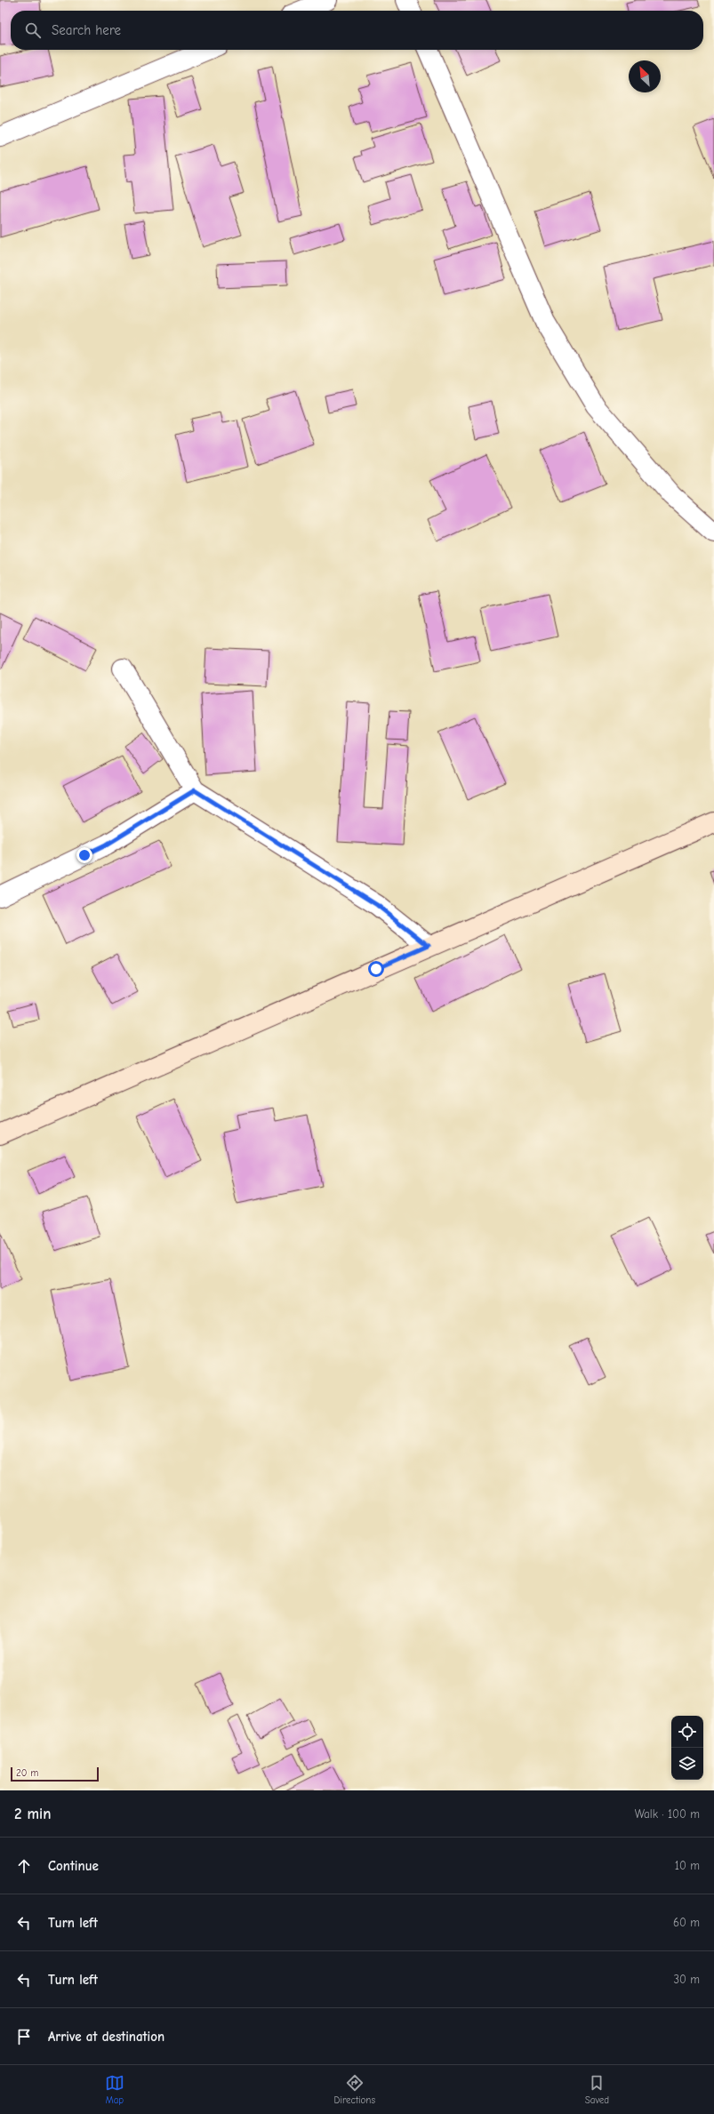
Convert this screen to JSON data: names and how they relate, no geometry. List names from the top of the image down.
{
  "scale_bar": "20 m",
  "north": "top left",
  "page": {
    "search": "Search here",
    "scale": "20 m",
    "heading": ["2 min", "Walk · 100 m"],
    "list": [
      ["Continue", "10 m"],
      ["Turn left", "60 m"],
      ["Turn left", "30 m"],
      "Arrive at destination"
    ],
    "nav": ["Map", "Directions", "Saved"]
  }
}
